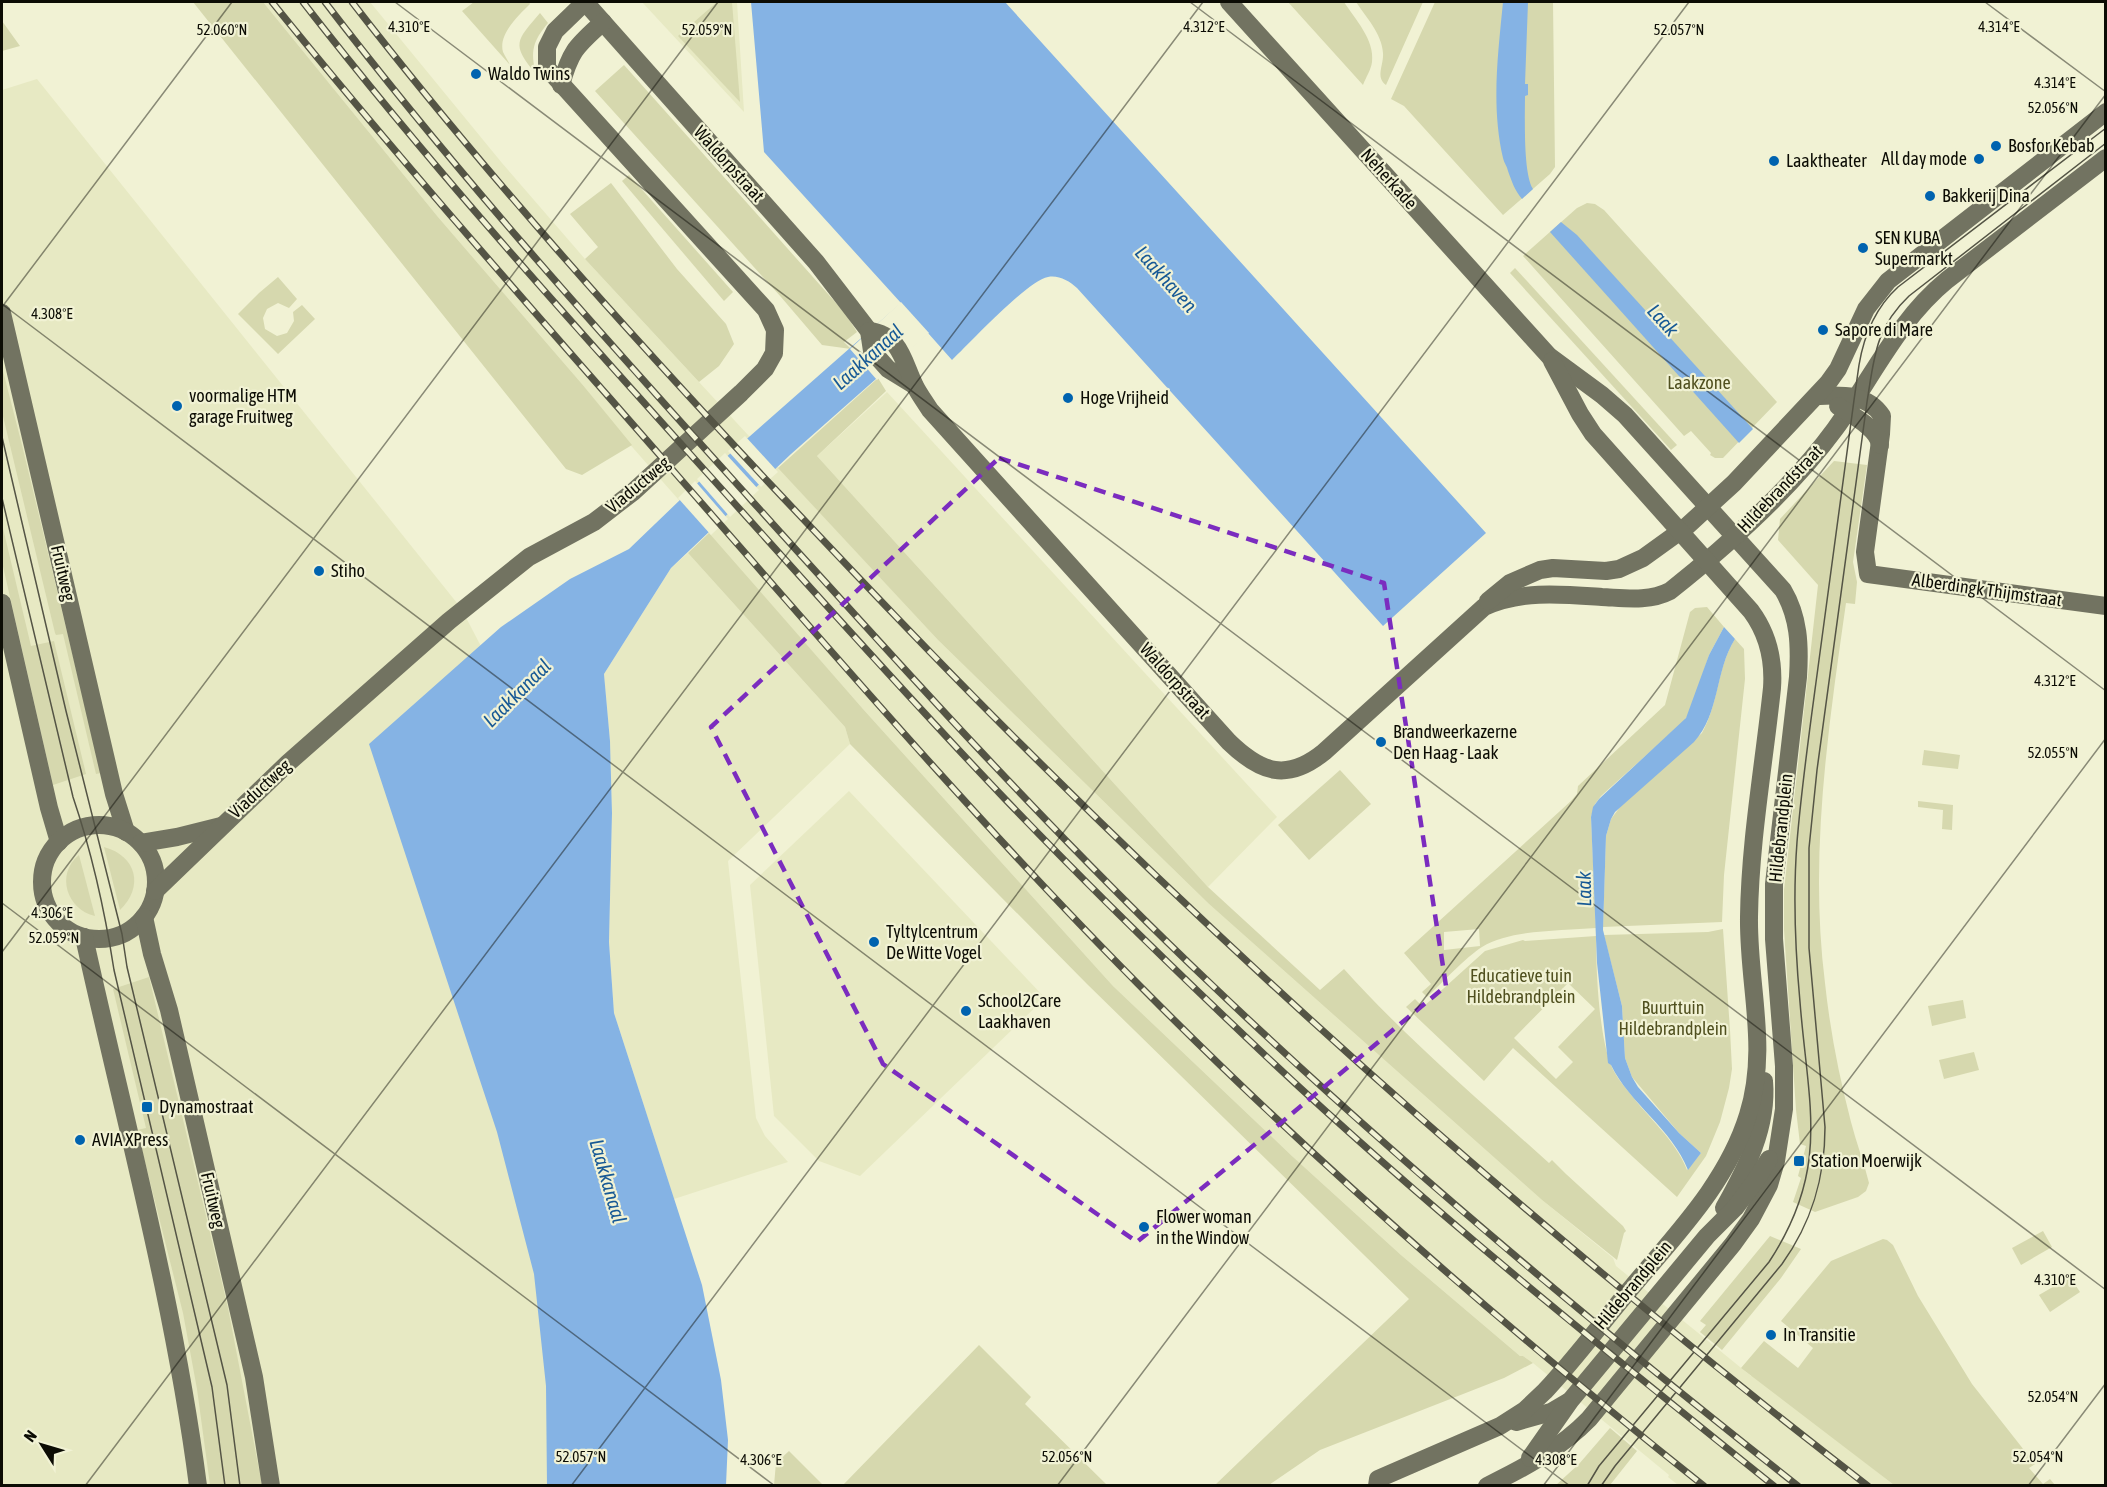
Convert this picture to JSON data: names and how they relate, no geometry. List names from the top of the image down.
{
  "streets": {
    "street": [
      "Waldorpstraat",
      "Neherkade",
      "Viaductweg",
      "Hildebrandstraat",
      "Fruitweg",
      "Alberdingk Thijmstraat",
      "Hildebrandplein"
    ]
  },
  "crossings": [
    ["Waldorpstraat", "Neherkade"],
    ["Waldorpstraat", "Viaductweg"],
    ["Waldorpstraat", "Hildebrandstraat"],
    ["Waldorpstraat", "Hildebrandplein"],
    ["Neherkade", "Hildebrandstraat"],
    ["Neherkade", "Hildebrandplein"],
    ["Viaductweg", "Fruitweg"],
    ["Hildebrandstraat", "Alberdingk Thijmstraat"],
    ["Hildebrandstraat", "Hildebrandplein"]
  ],
  "water": ["Laakhaven", "Laak", "Laakkanaal"],
  "parks": ["Laakzone", "Educatieve tuin Hildebrandplein", "Buurttuin Hildebrandplein"],
  "places": {
    "other": [
      "Waldo Twins",
      "Bosfor Kebab",
      "All day mode",
      "Laaktheater",
      "Bakkerij Dina",
      "SEN KUBA Supermarkt",
      "Sapore di Mare",
      "Hoge Vrijheid",
      "voormalige HTM garage Fruitweg",
      "Stiho",
      "Brandweerkazerne Den Haag - Laak",
      "Tyltylcentrum De Witte Vogel",
      "School2Care Laakhaven",
      "AVIA XPress",
      "Flower woman in the Window",
      "In Transitie"
    ],
    "transit": ["Dynamostraat", "Station Moerwijk"]
  },
  "north": "top left",
  "coordinates": [
    "4.310°E",
    "4.312°E",
    "4.314°E",
    "52.060°N",
    "52.059°N",
    "52.057°N",
    "52.056°N",
    "4.308°E",
    "52.055°N",
    "4.306°E",
    "52.054°N"
  ]
}
